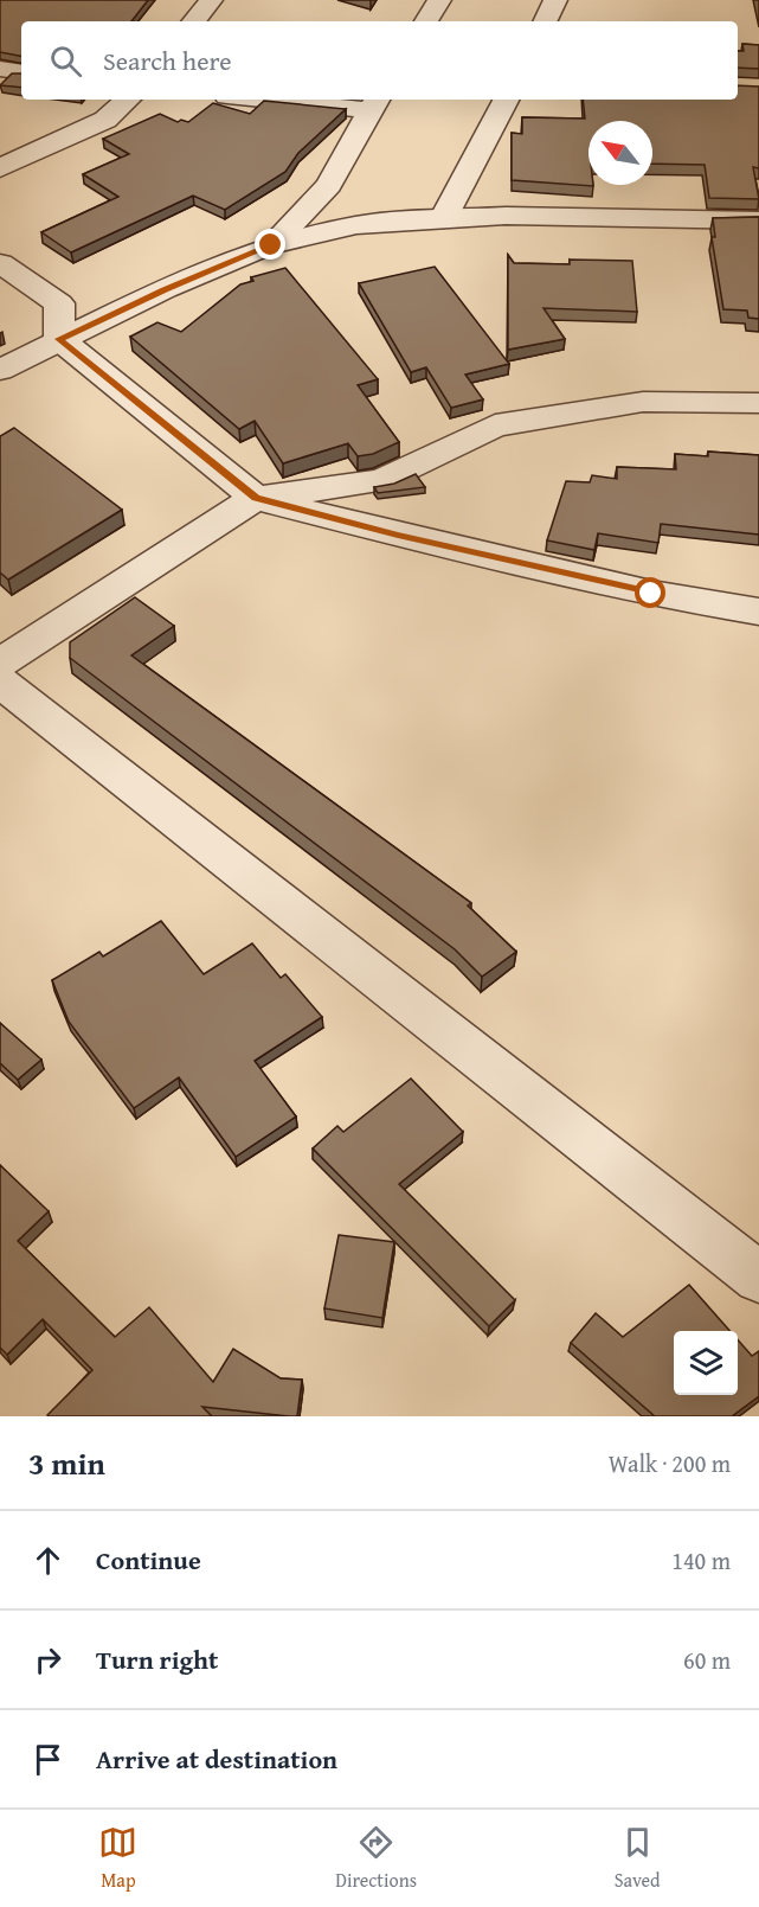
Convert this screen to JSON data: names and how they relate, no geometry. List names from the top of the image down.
{
  "north": "top left",
  "page": {
    "search": "Search here",
    "heading": ["3 min", "Walk · 200 m"],
    "list": [
      ["Continue", "140 m"],
      ["Turn right", "60 m"],
      "Arrive at destination"
    ],
    "nav": ["Map", "Directions", "Saved"]
  }
}
